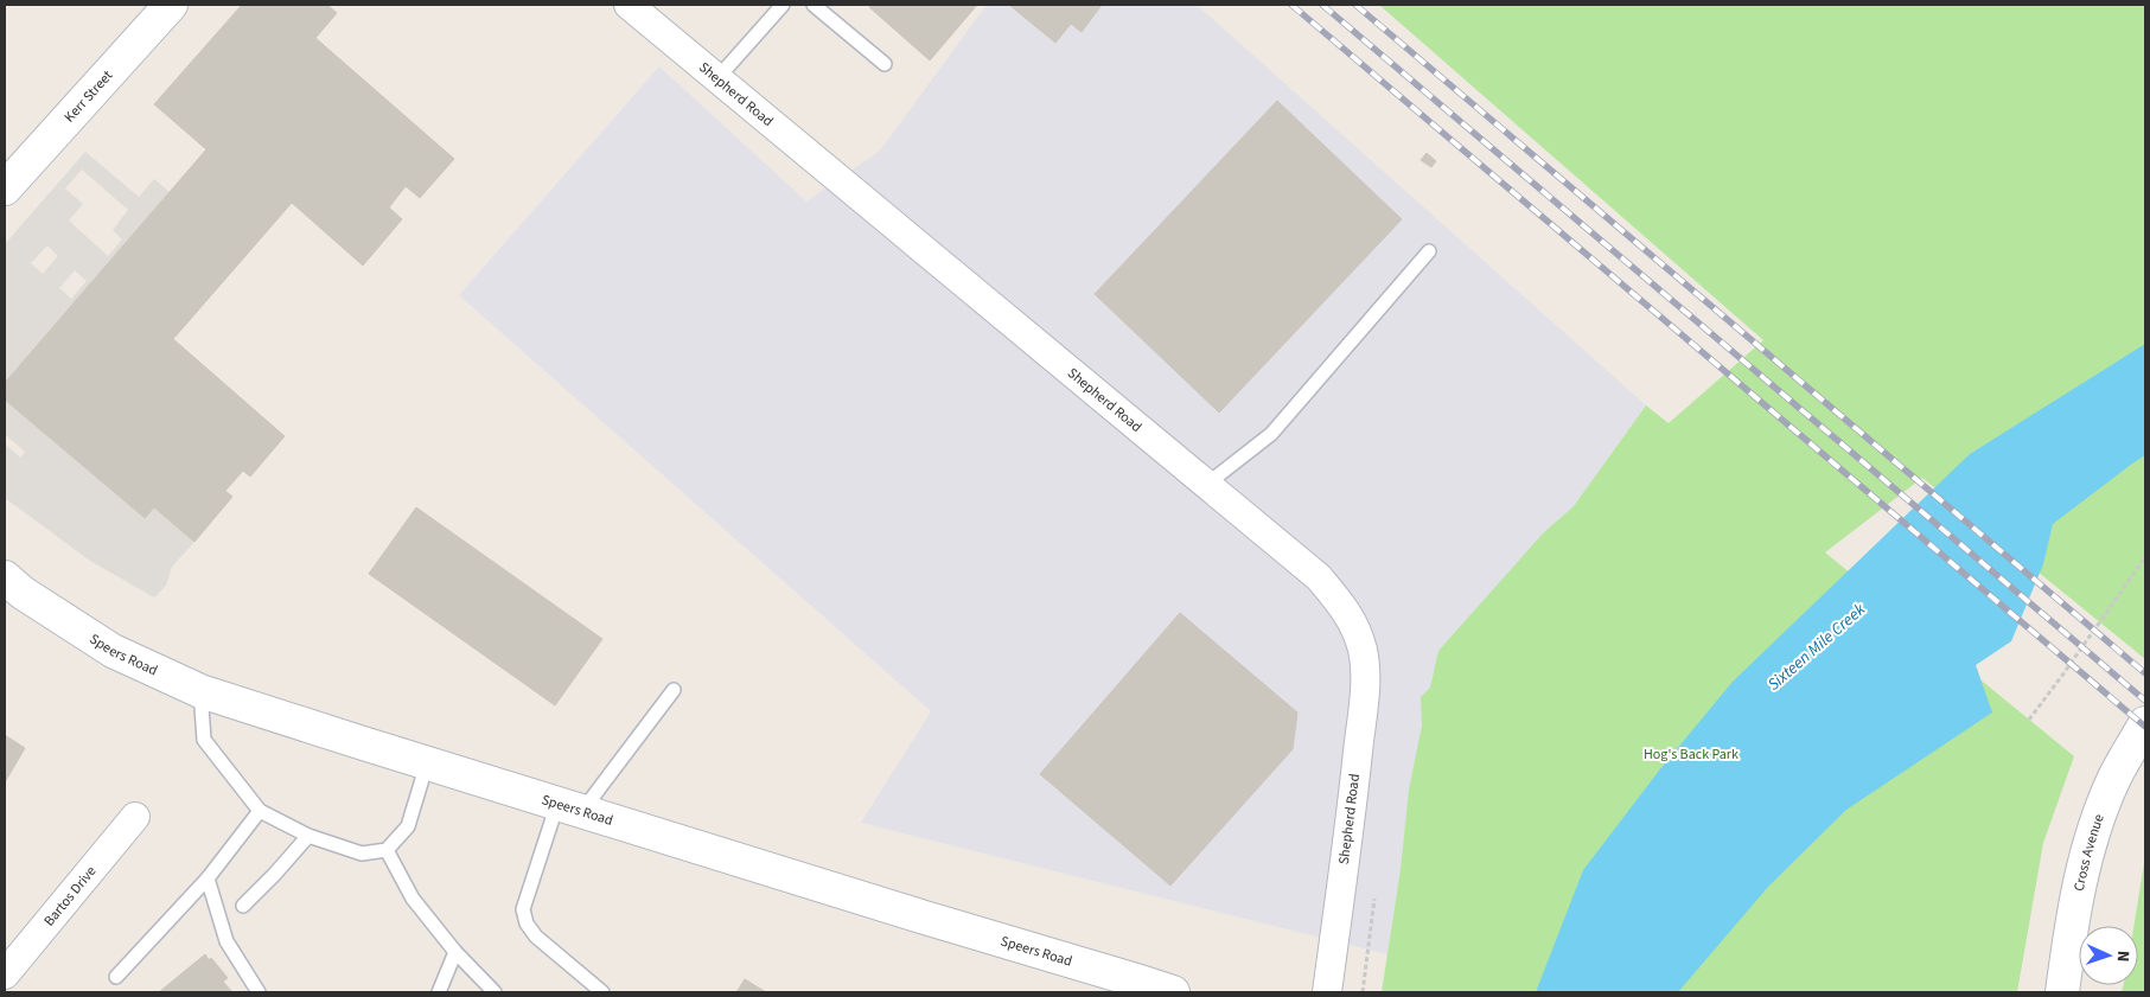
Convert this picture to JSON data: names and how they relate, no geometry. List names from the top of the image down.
{
  "streets": {
    "main road": ["Kerr Street", "Speers Road", "Cross Avenue"],
    "street": ["Shepherd Road", "Bartos Drive"]
  },
  "water": ["Sixteen Mile Creek"],
  "parks": ["Hog's Back Park"],
  "north": "right"
}
